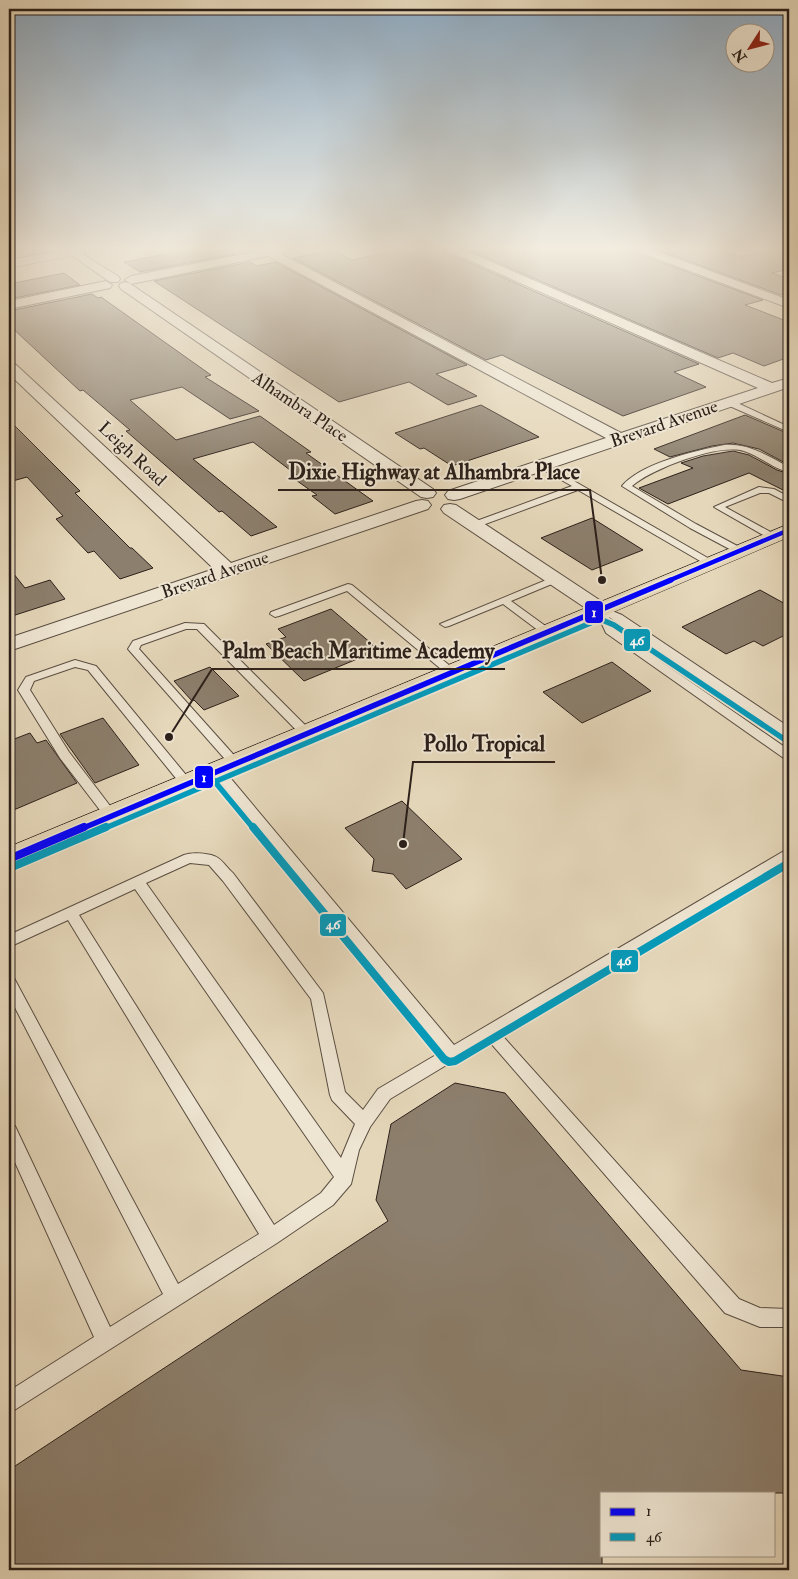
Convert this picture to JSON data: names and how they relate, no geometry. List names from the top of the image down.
{
  "streets": {
    "street": ["Alhambra Place", "Brevard Avenue", "Leigh Road"]
  },
  "crossings": [
    ["Alhambra Place", "Brevard Avenue"],
    ["Brevard Avenue", "Leigh Road"]
  ],
  "places": ["Dixie Highway at Alhambra Place", "Palm Beach Maritime Academy", "Pollo Tropical"],
  "lines": ["transit line 1", "transit line 46"],
  "legend": ["1", "46"],
  "north": "bottom left"
}
